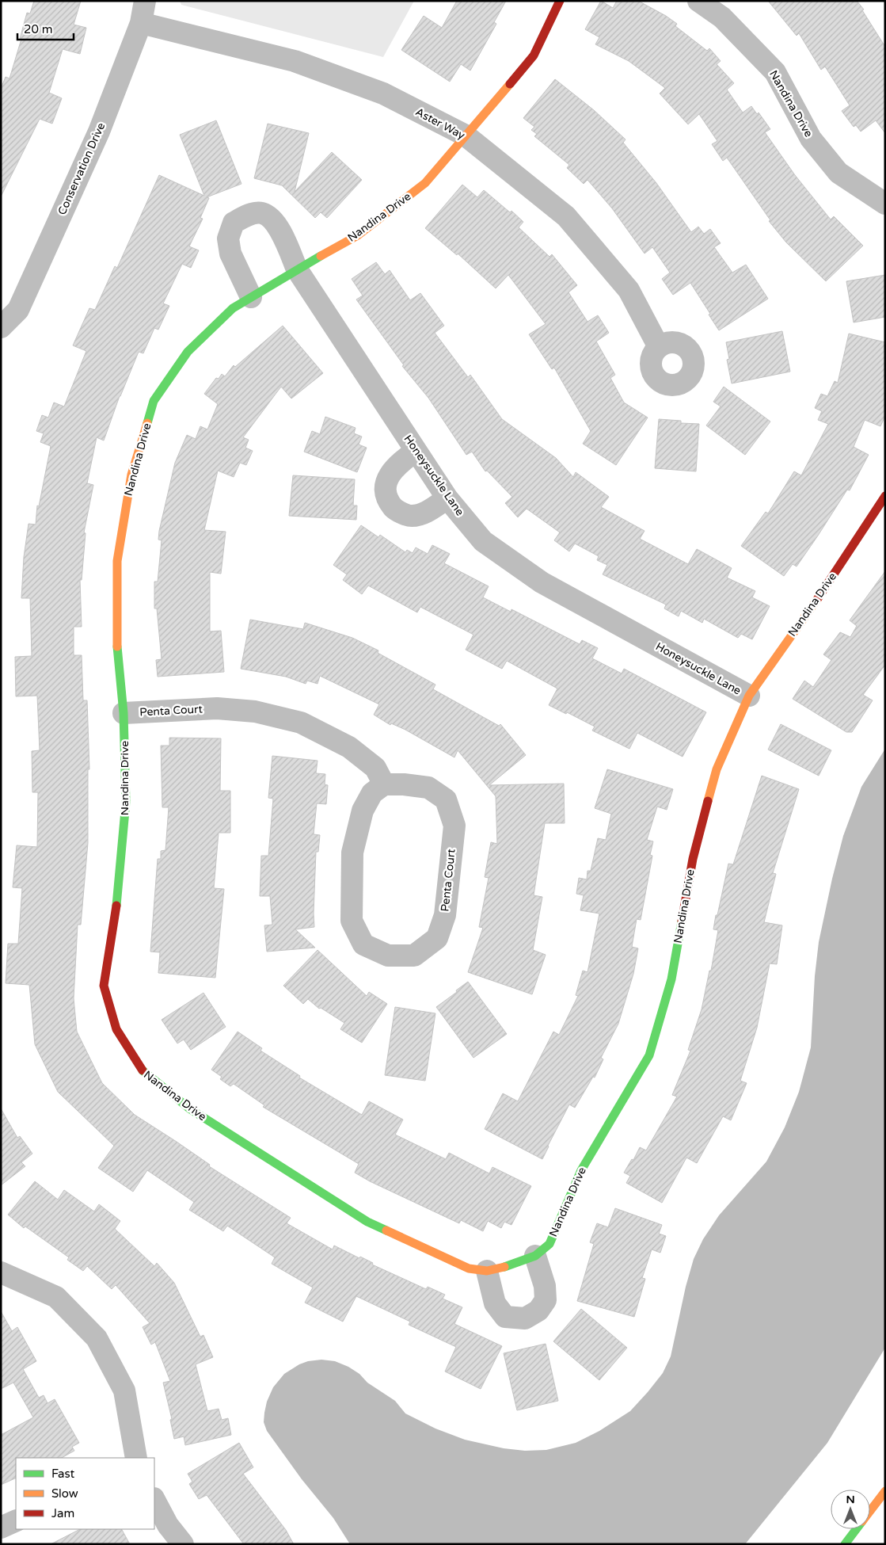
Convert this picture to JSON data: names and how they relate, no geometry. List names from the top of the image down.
{
  "streets": {
    "street": [
      "Nandina Drive",
      "Aster Way",
      "Conservation Drive",
      "Honeysuckle Lane",
      "Penta Court"
    ]
  },
  "crossings": [
    ["Nandina Drive", "Aster Way"],
    ["Nandina Drive", "Honeysuckle Lane"],
    ["Nandina Drive", "Penta Court"],
    ["Aster Way", "Conservation Drive"]
  ],
  "legend": ["Fast", "Slow", "Jam"],
  "scale_bar": "20 m",
  "north": "top"
}
